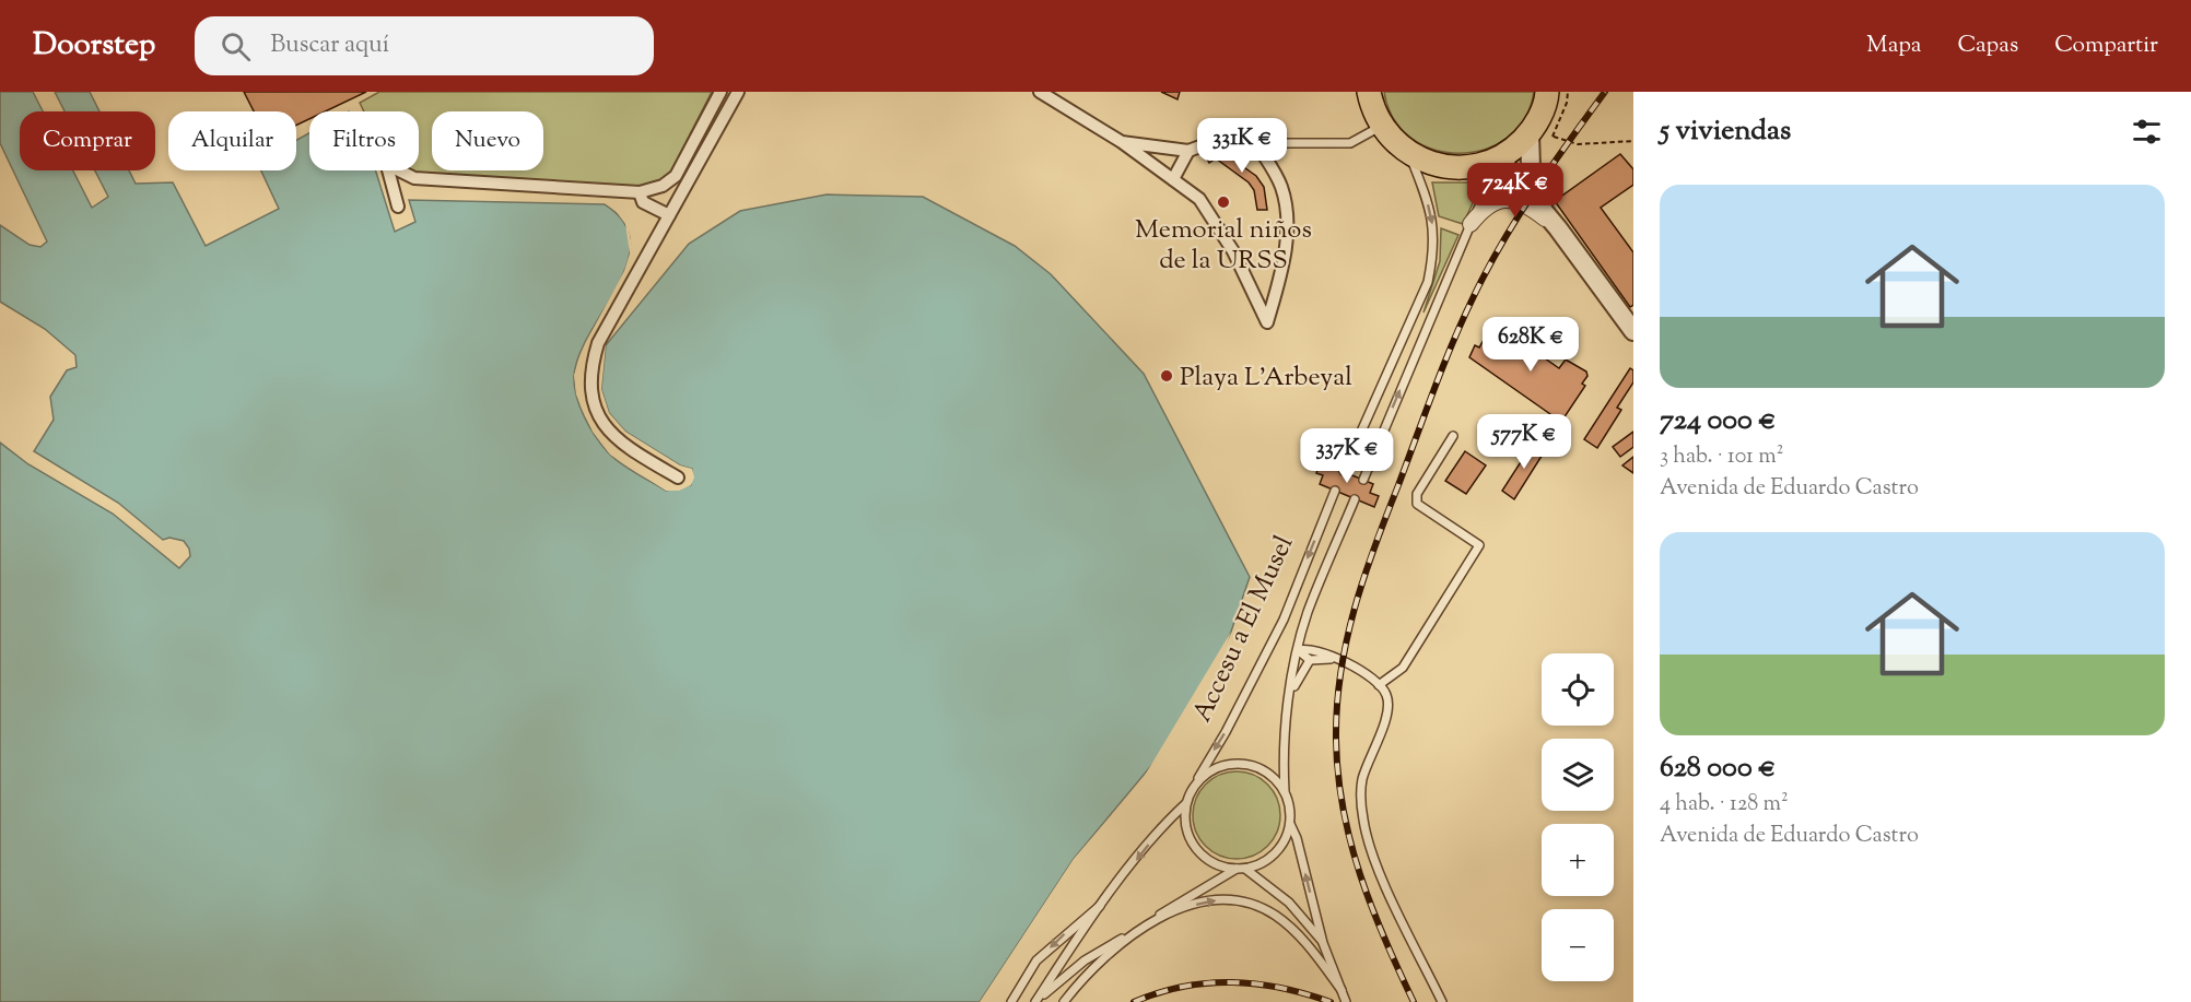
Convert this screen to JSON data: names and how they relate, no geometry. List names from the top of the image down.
{
  "streets": {
    "lane": ["Accesu a El Musel"]
  },
  "places": ["Memorial niños de la URSS", "Playa L'Arbeyal"],
  "page": {
    "header": "Doorstep",
    "search": "Buscar aquí",
    "nav": ["Mapa", "Capas", "Compartir"],
    "heading": "5 viviendas",
    "chip": [
      "Comprar",
      "Alquilar",
      "Filtros",
      "Nuevo"
    ],
    "price": [
      "331K €",
      "724K €",
      "628K €",
      "577K €",
      "337K €"
    ],
    "list": [
      {
        "name": "724 000 €",
        "note": "3 hab. · 101 m² · Avenida de Eduardo Castro"
      },
      {
        "name": "628 000 €",
        "note": "4 hab. · 128 m² · Avenida de Eduardo Castro"
      }
    ],
    "map_buttons": ["+", "−"]
  }
}
